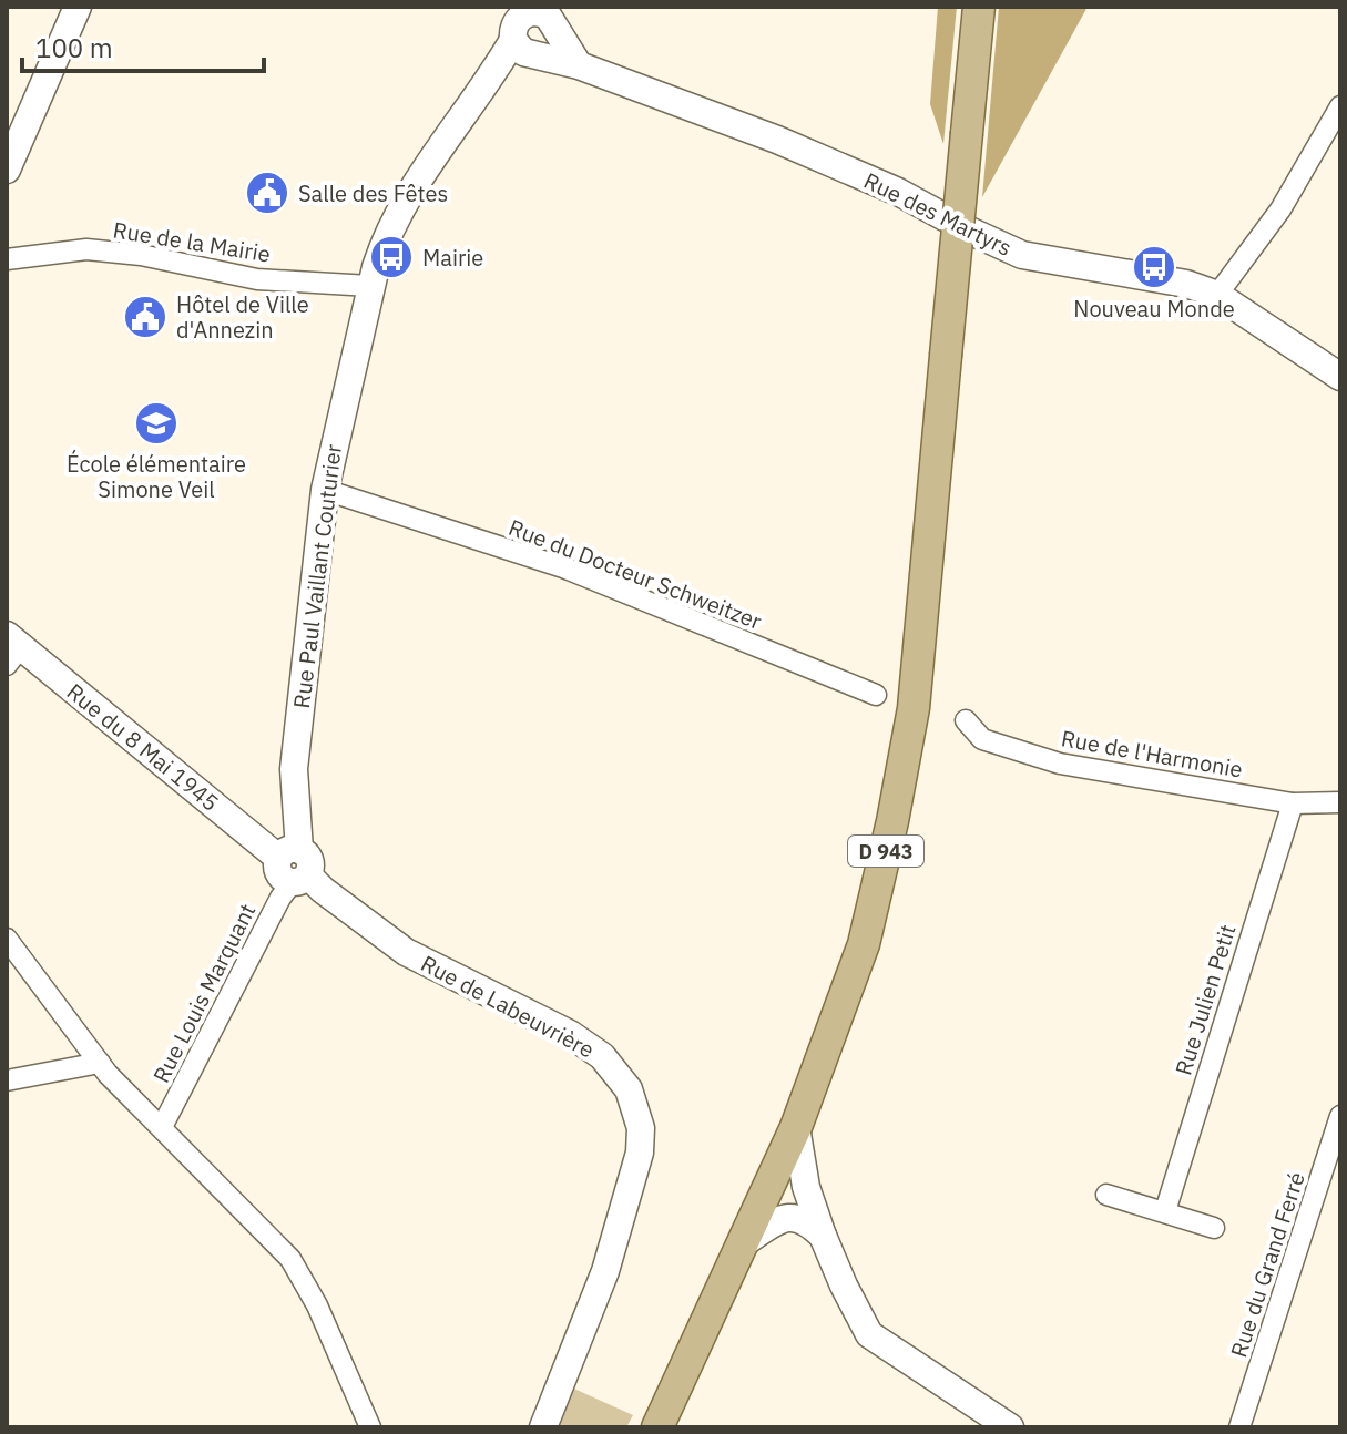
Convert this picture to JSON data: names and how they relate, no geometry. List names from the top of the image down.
{
  "streets": {
    "main road": ["D 943"],
    "street": [
      "Rue des Martyrs",
      "Rue de la Mairie",
      "Rue du Docteur Schweitzer",
      "Rue Paul Vaillant Couturier",
      "Rue du 8 Mai 1945",
      "Rue de l'Harmonie",
      "Rue Louis Marquant",
      "Rue Julien Petit",
      "Rue de Labeuvrière",
      "Rue du Grand Ferré"
    ]
  },
  "crossings": [
    ["Rue des Martyrs", "Rue Paul Vaillant Couturier"],
    ["Rue de la Mairie", "Rue Paul Vaillant Couturier"],
    ["Rue du Docteur Schweitzer", "Rue Paul Vaillant Couturier"],
    ["Rue Paul Vaillant Couturier", "Rue du 8 Mai 1945"],
    ["Rue Paul Vaillant Couturier", "Rue Louis Marquant"],
    ["Rue Paul Vaillant Couturier", "Rue de Labeuvrière"],
    ["Rue du 8 Mai 1945", "Rue Louis Marquant"],
    ["Rue du 8 Mai 1945", "Rue de Labeuvrière"],
    ["Rue de l'Harmonie", "Rue Julien Petit"],
    ["Rue Louis Marquant", "Rue de Labeuvrière"]
  ],
  "places": {
    "public building": ["Salle des Fêtes", "Hôtel de Ville d'Annezin"],
    "bus stop": ["Mairie", "Nouveau Monde"],
    "school or university": ["École élémentaire Simone Veil"]
  },
  "scale_bar": "100 m"
}
